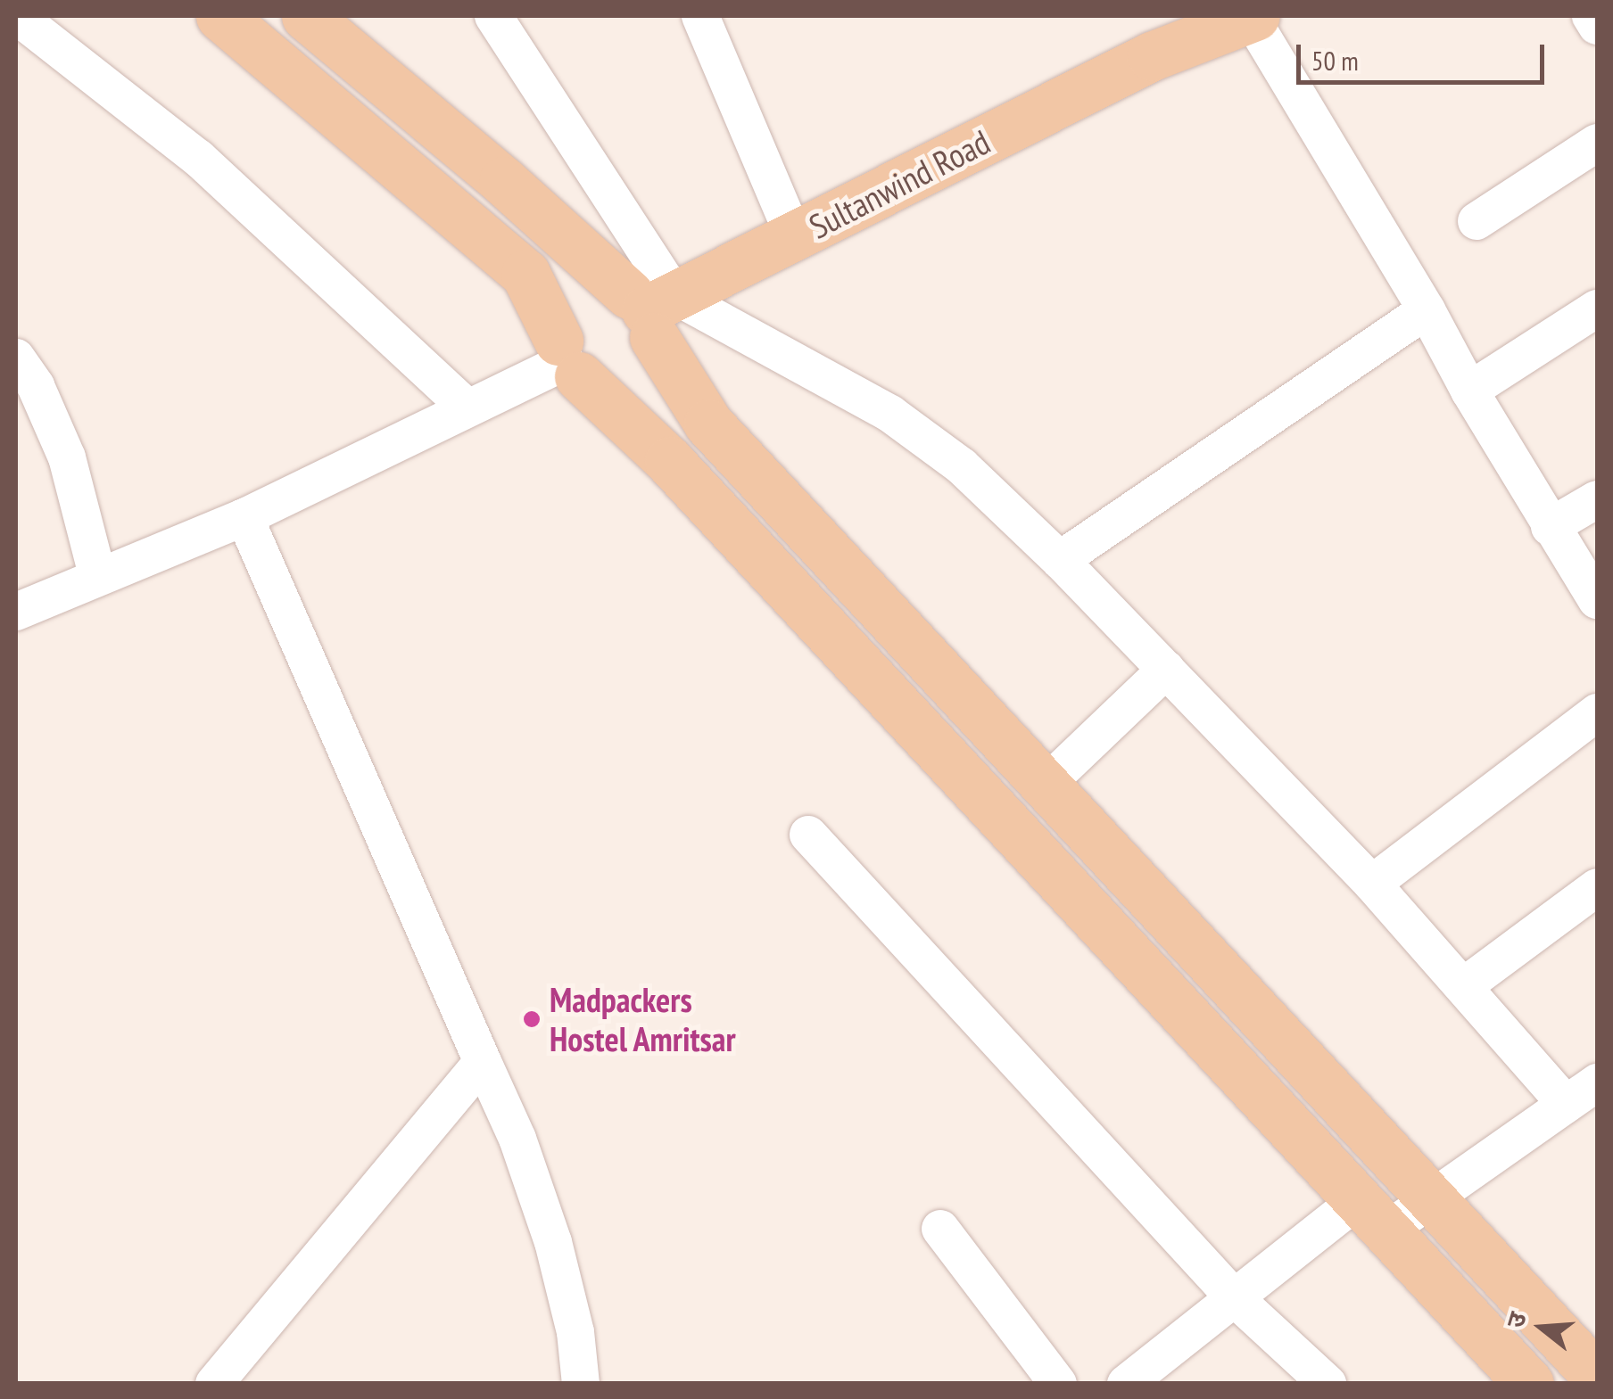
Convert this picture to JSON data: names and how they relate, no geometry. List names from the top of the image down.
{
  "streets": {
    "main road": ["Sultanwind Road"]
  },
  "places": ["Madpackers Hostel Amritsar"],
  "scale_bar": "50 m",
  "north": "left"
}
